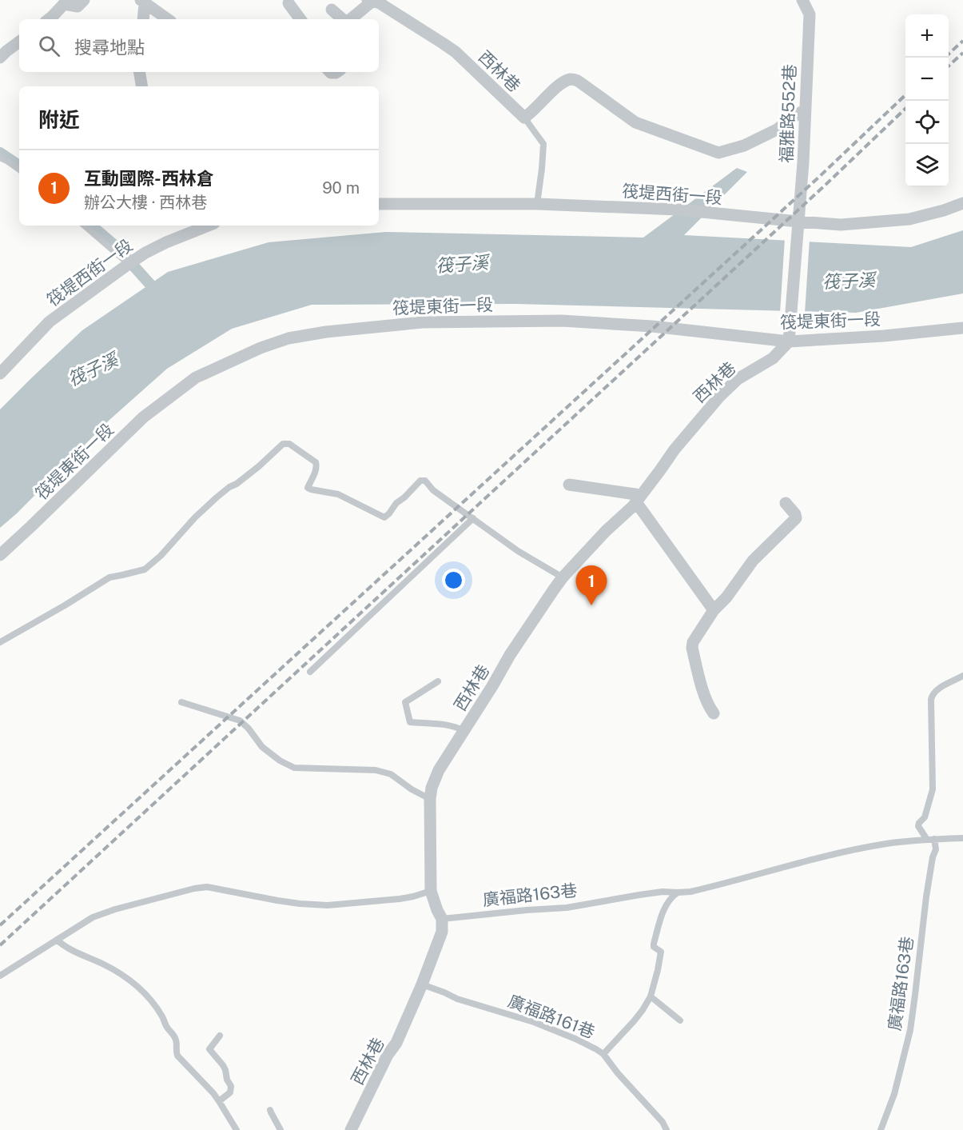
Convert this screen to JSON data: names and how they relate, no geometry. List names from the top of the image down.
{
  "streets": {
    "street": [
      "西林巷",
      "福雅路552巷",
      "筏堤西街一段",
      "筏堤東街一段"
    ],
    "lane": ["廣福路163巷", "廣福路161巷"]
  },
  "crossings": [
    ["西林巷", "福雅路552巷"],
    ["西林巷", "筏堤東街一段"],
    ["西林巷", "廣福路163巷"],
    ["西林巷", "廣福路161巷"],
    ["福雅路552巷", "筏堤西街一段"],
    ["福雅路552巷", "筏堤東街一段"]
  ],
  "water": ["筏子溪"],
  "page": {
    "map_buttons": ["+", "−"],
    "search": "搜尋地點",
    "heading": "附近",
    "list": [
      {
        "mark": "1",
        "name": "互動國際-西林倉",
        "note": "辦公大樓 · 西林巷",
        "value": "90 m"
      }
    ],
    "pins": "1"
  }
}
